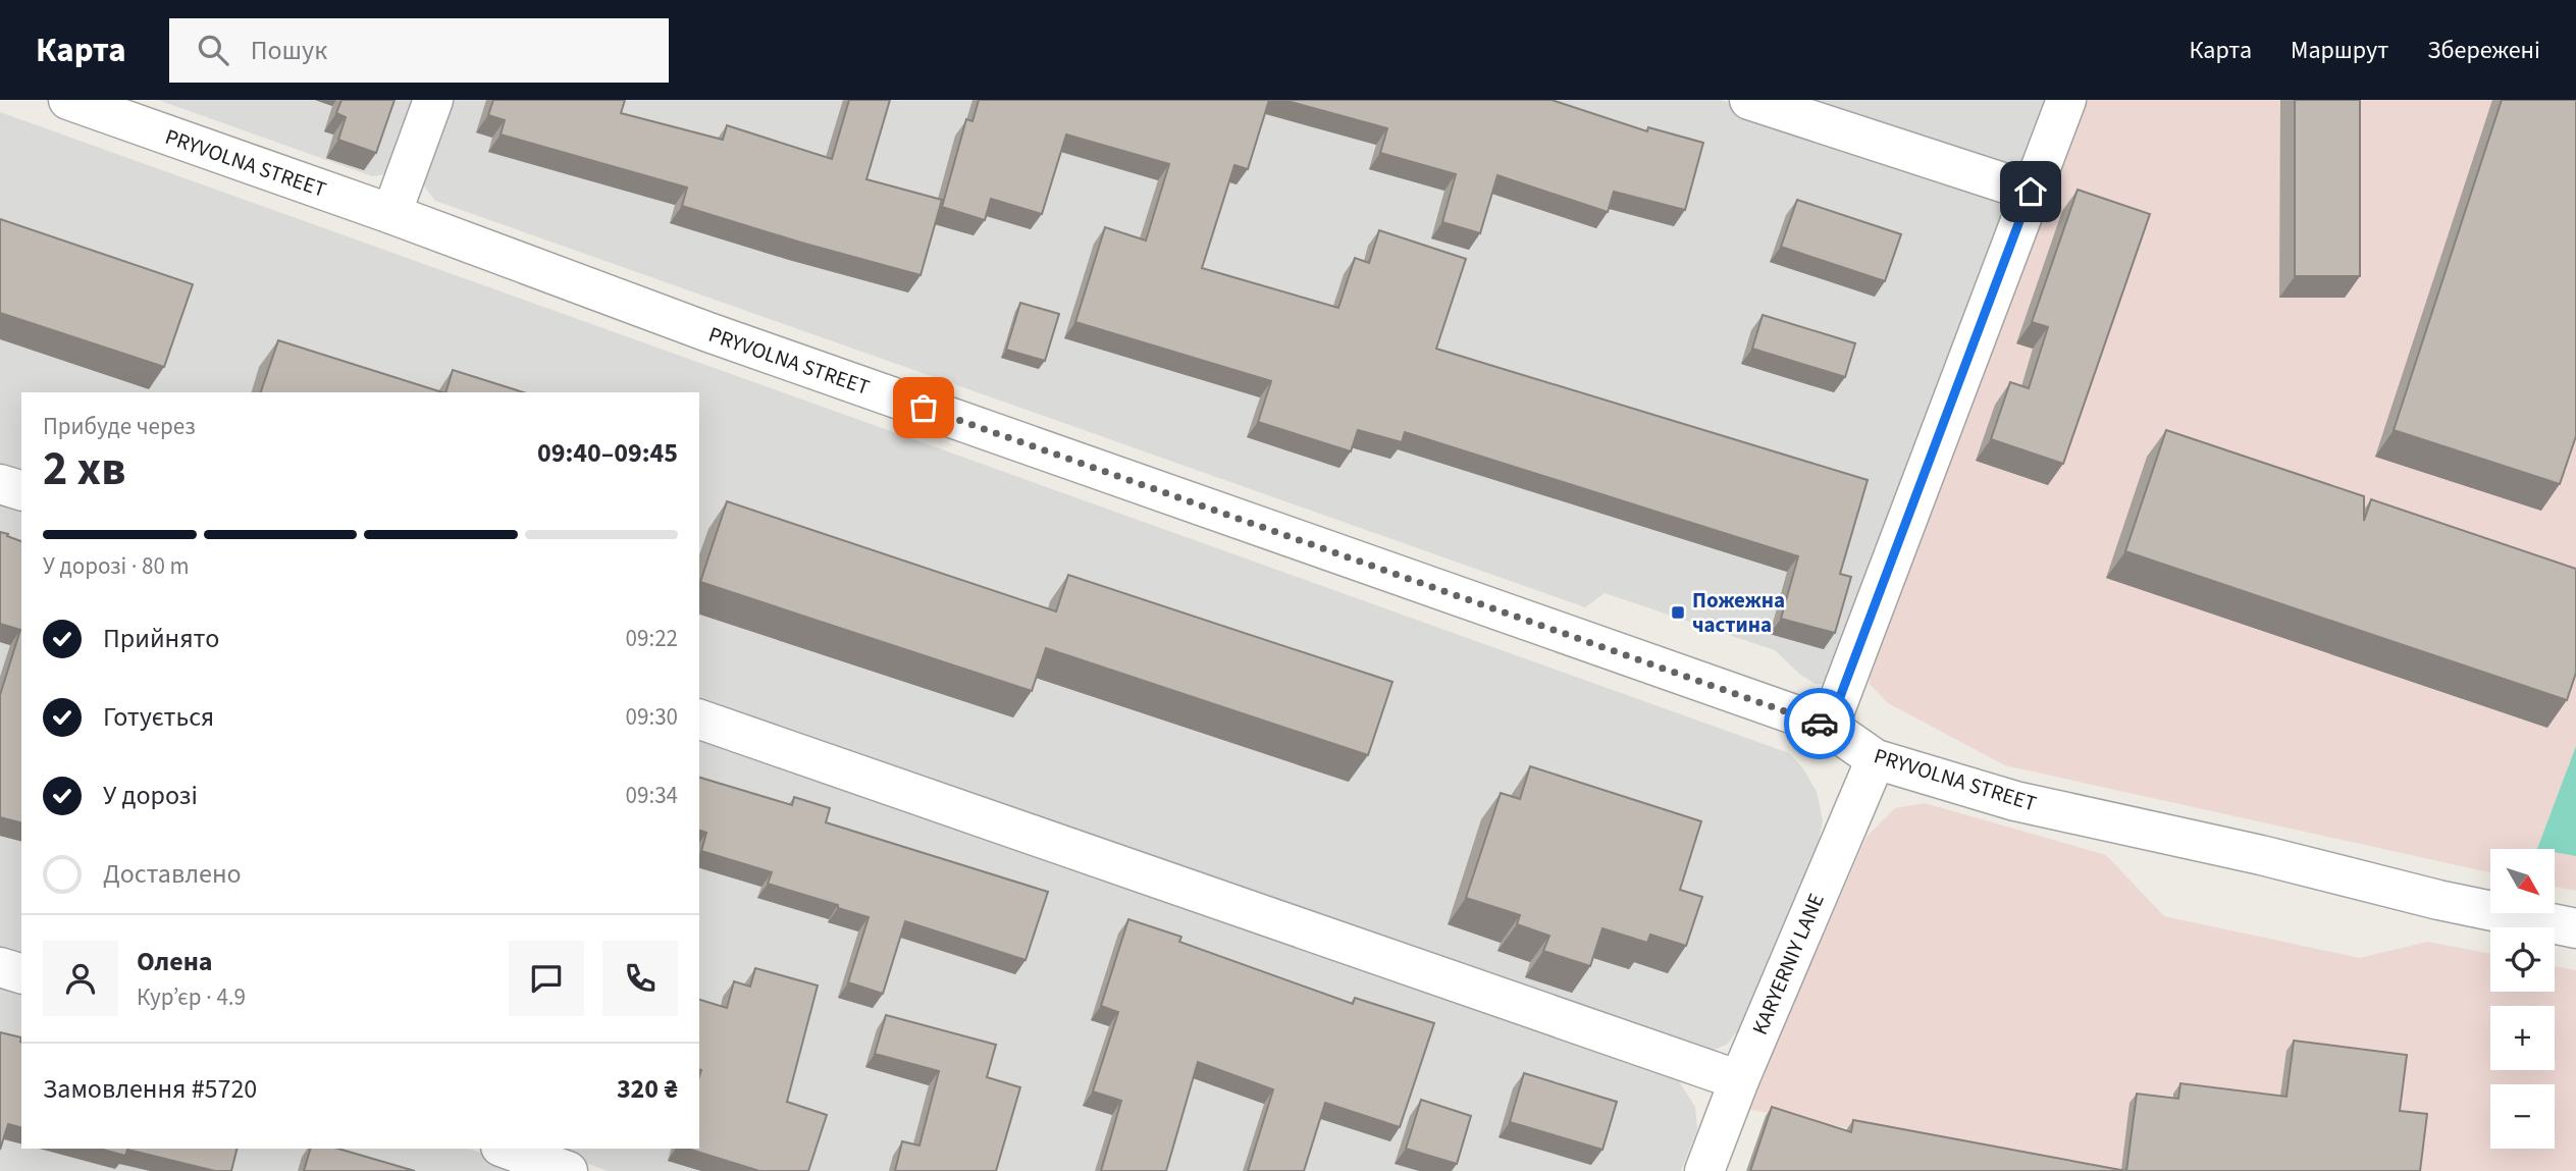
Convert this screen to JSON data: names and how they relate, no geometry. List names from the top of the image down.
{
  "streets": {
    "street": ["PRYVOLNA STREET", "KARYERNIY LANE"]
  },
  "crossings": [
    ["PRYVOLNA STREET", "KARYERNIY LANE"]
  ],
  "places": {
    "transit": ["Пожежна частина"]
  },
  "north": "bottom right",
  "page": {
    "header": "Карта",
    "search": "Пошук",
    "nav": ["Карта", "Маршрут", "Збережені"],
    "heading": ["2 хв", "Прибуде через", "09:40–09:45"],
    "panel": [
      "Олена",
      "Кур’єр · 4.9",
      "Замовлення #5720",
      "320 ₴"
    ],
    "bar": "У дорозі · 80 m",
    "list": [
      ["Прийнято", "09:22"],
      ["Готується", "09:30"],
      ["У дорозі", "09:34"],
      "Доставлено"
    ],
    "map_buttons": ["+", "−"]
  }
}
